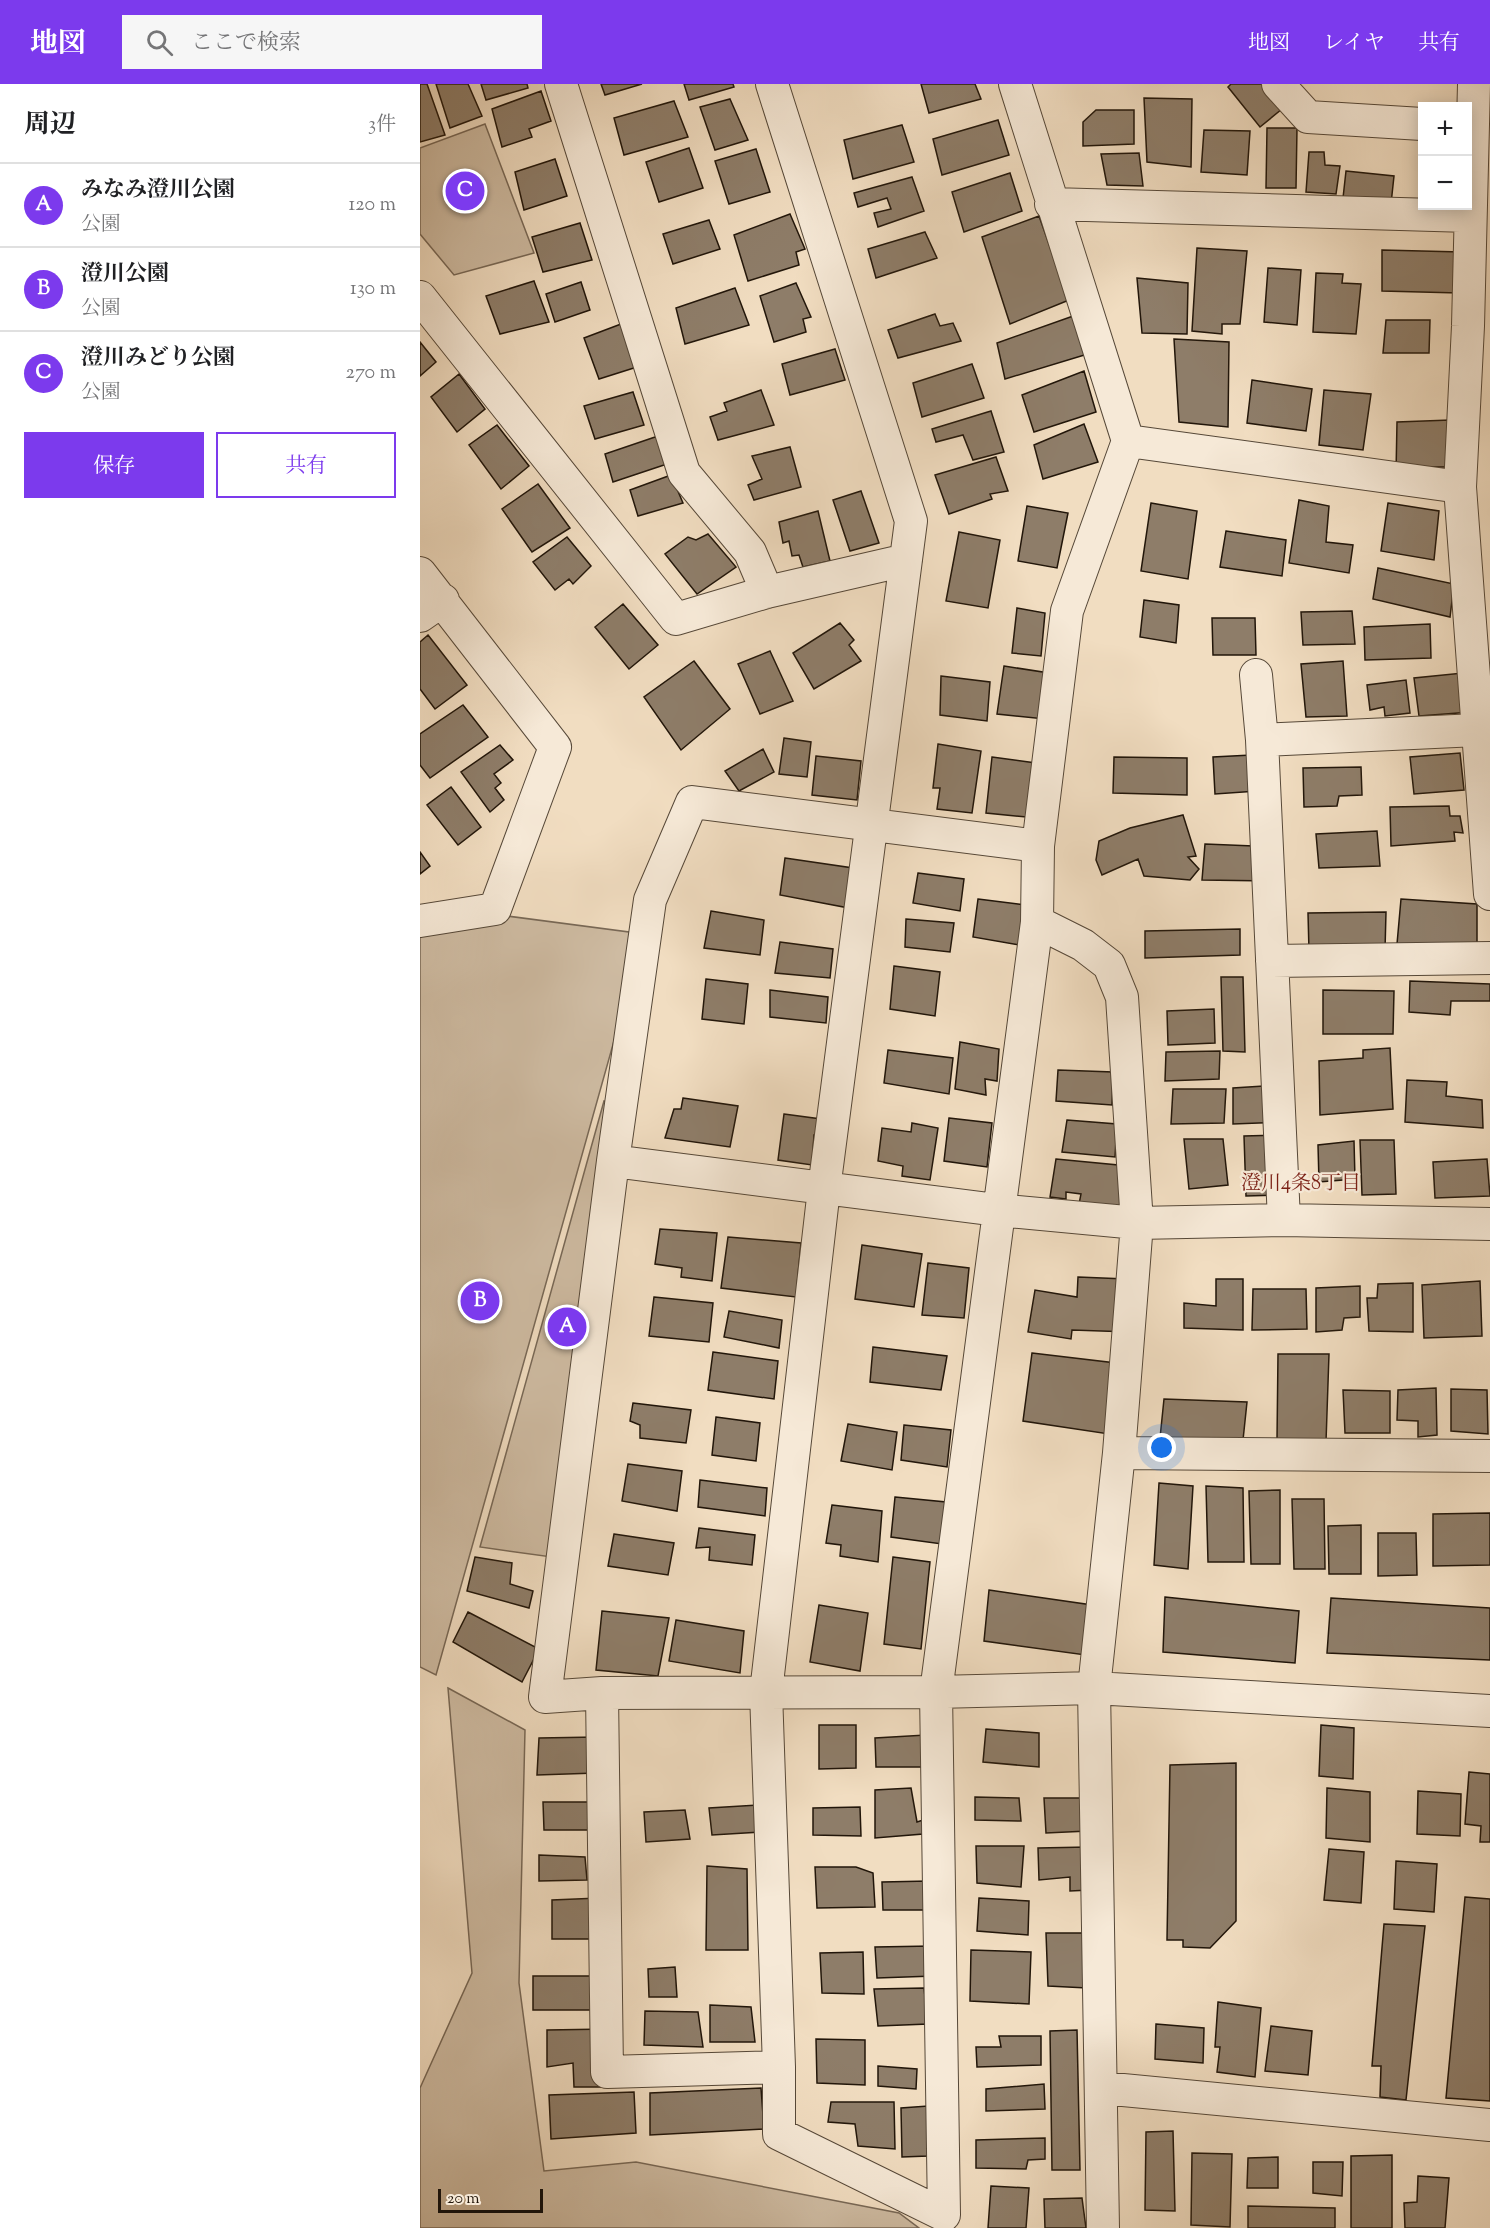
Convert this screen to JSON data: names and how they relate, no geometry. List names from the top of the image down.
{
  "districts": ["澄川4条8丁目"],
  "scale_bar": "20 m",
  "page": {
    "header": "地図",
    "search": "ここで検索",
    "nav": ["地図", "レイヤ", "共有"],
    "heading": ["周辺", "3件"],
    "map_buttons": ["+", "−"],
    "list": [
      {
        "mark": "A",
        "name": "みなみ澄川公園",
        "note": "公園",
        "value": "120 m"
      },
      {
        "mark": "B",
        "name": "澄川公園",
        "note": "公園",
        "value": "130 m"
      },
      {
        "mark": "C",
        "name": "澄川みどり公園",
        "note": "公園",
        "value": "270 m"
      }
    ],
    "pins": ["C", "B", "A"],
    "buttons": ["保存", "共有"],
    "scale": "20 m"
  }
}
